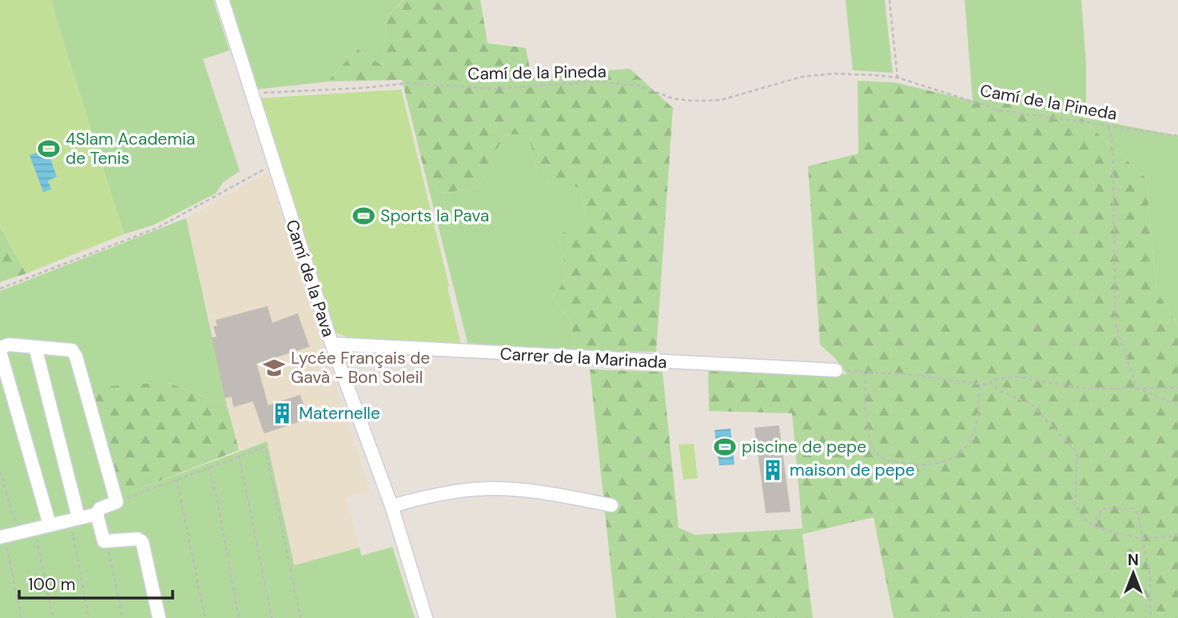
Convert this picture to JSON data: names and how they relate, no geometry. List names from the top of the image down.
{
  "streets": {
    "street": ["Camí de la Pava", "Carrer de la Marinada"],
    "path": ["Camí de la Pineda"]
  },
  "crossings": [
    ["Camí de la Pineda", "Camí de la Pava"],
    ["Camí de la Pava", "Carrer de la Marinada"]
  ],
  "places": {
    "sports": ["4Slam Academia de Tenis", "Sports la Pava", "piscine de pepe"],
    "school or university": ["Lycée Français de Gavà - Bon Soleil"],
    "building": ["Maternelle", "maison de pepe"]
  },
  "scale_bar": "100 m",
  "north": "top"
}
